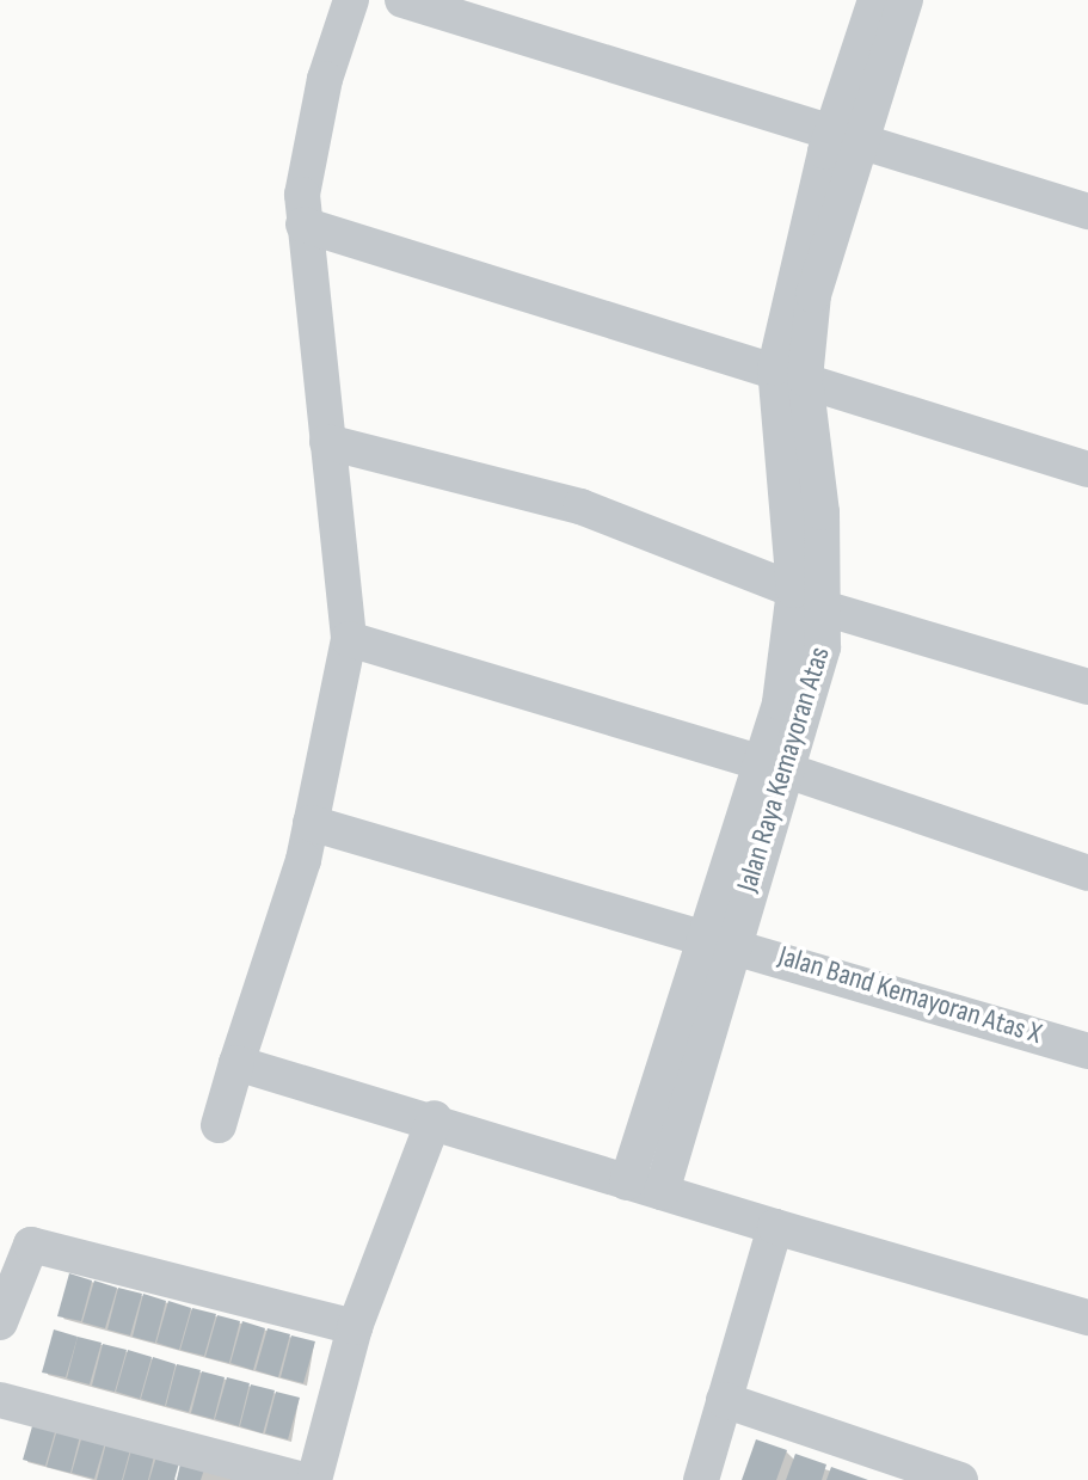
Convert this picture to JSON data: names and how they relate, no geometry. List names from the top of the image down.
{
  "streets": {
    "street": ["Jalan Raya Kemayoran Atas", "Jalan Band Kemayoran Atas X"]
  },
  "crossings": [
    ["Jalan Raya Kemayoran Atas", "Jalan Band Kemayoran Atas X"]
  ]
}
